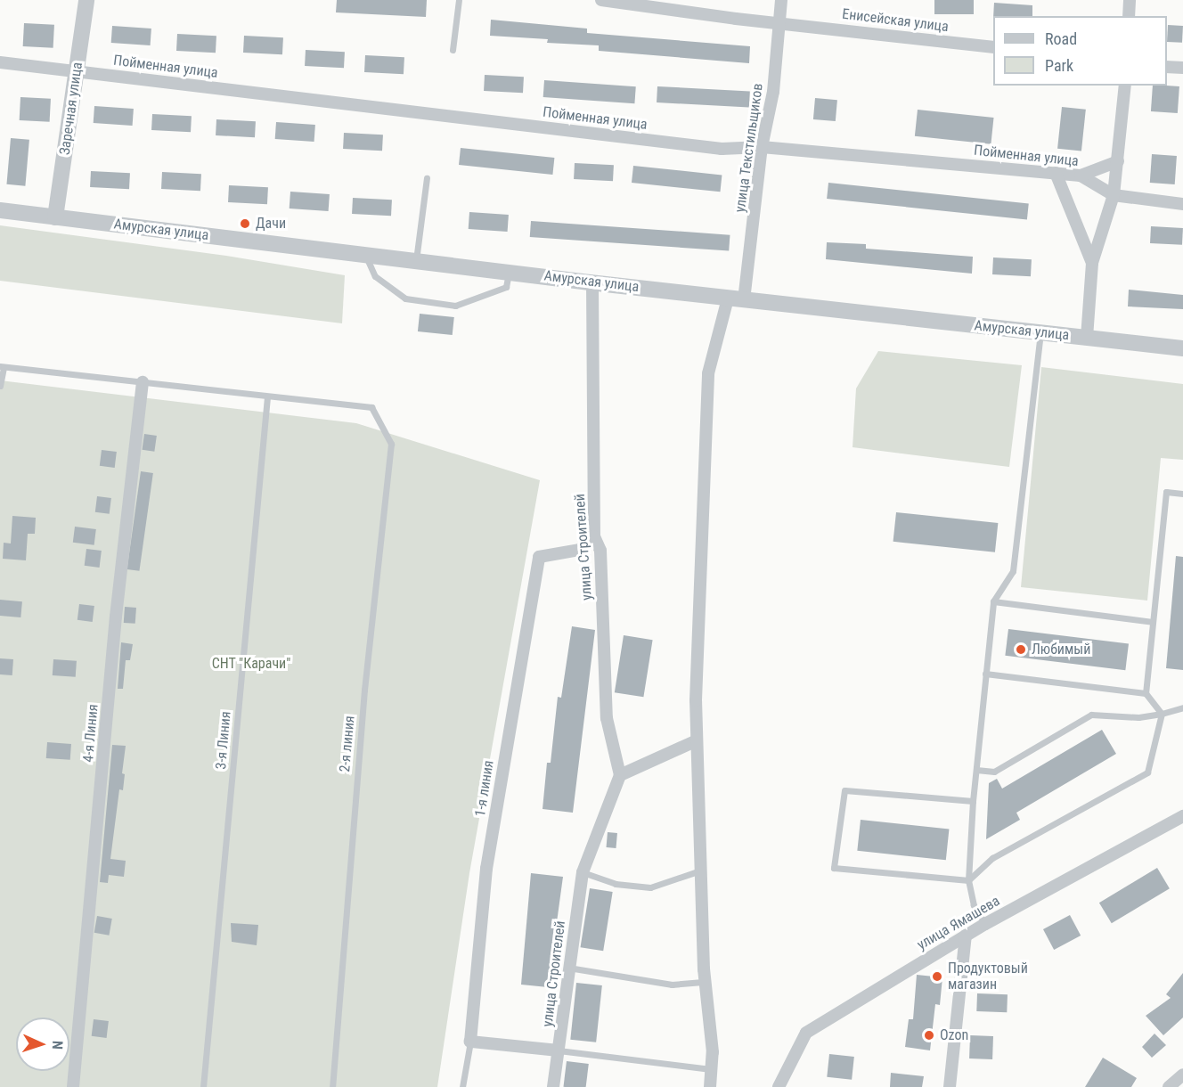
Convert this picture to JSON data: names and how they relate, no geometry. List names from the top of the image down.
{
  "streets": {
    "street": [
      "Енисейская улица",
      "Пойменная улица",
      "Заречная улица",
      "улица Текстильщиков",
      "Амурская улица",
      "улица Строителей",
      "4-я Линия",
      "1-я линия",
      "улица Ямашева"
    ],
    "lane": ["3-я Линия", "2-я линия"]
  },
  "crossings": [
    ["Енисейская улица", "улица Текстильщиков"],
    ["Пойменная улица", "Заречная улица"],
    ["Пойменная улица", "улица Текстильщиков"],
    ["Заречная улица", "Амурская улица"],
    ["улица Текстильщиков", "Амурская улица"],
    ["Амурская улица", "улица Строителей"],
    ["улица Строителей", "1-я линия"],
    ["3-я Линия", "2-я линия"]
  ],
  "parks": ["СНТ \"Карачи\""],
  "places": [
    "Дачи",
    "Любимый",
    "Продуктовый магазин",
    "Ozon"
  ],
  "legend": ["Road", "Park"],
  "north": "right"
}
